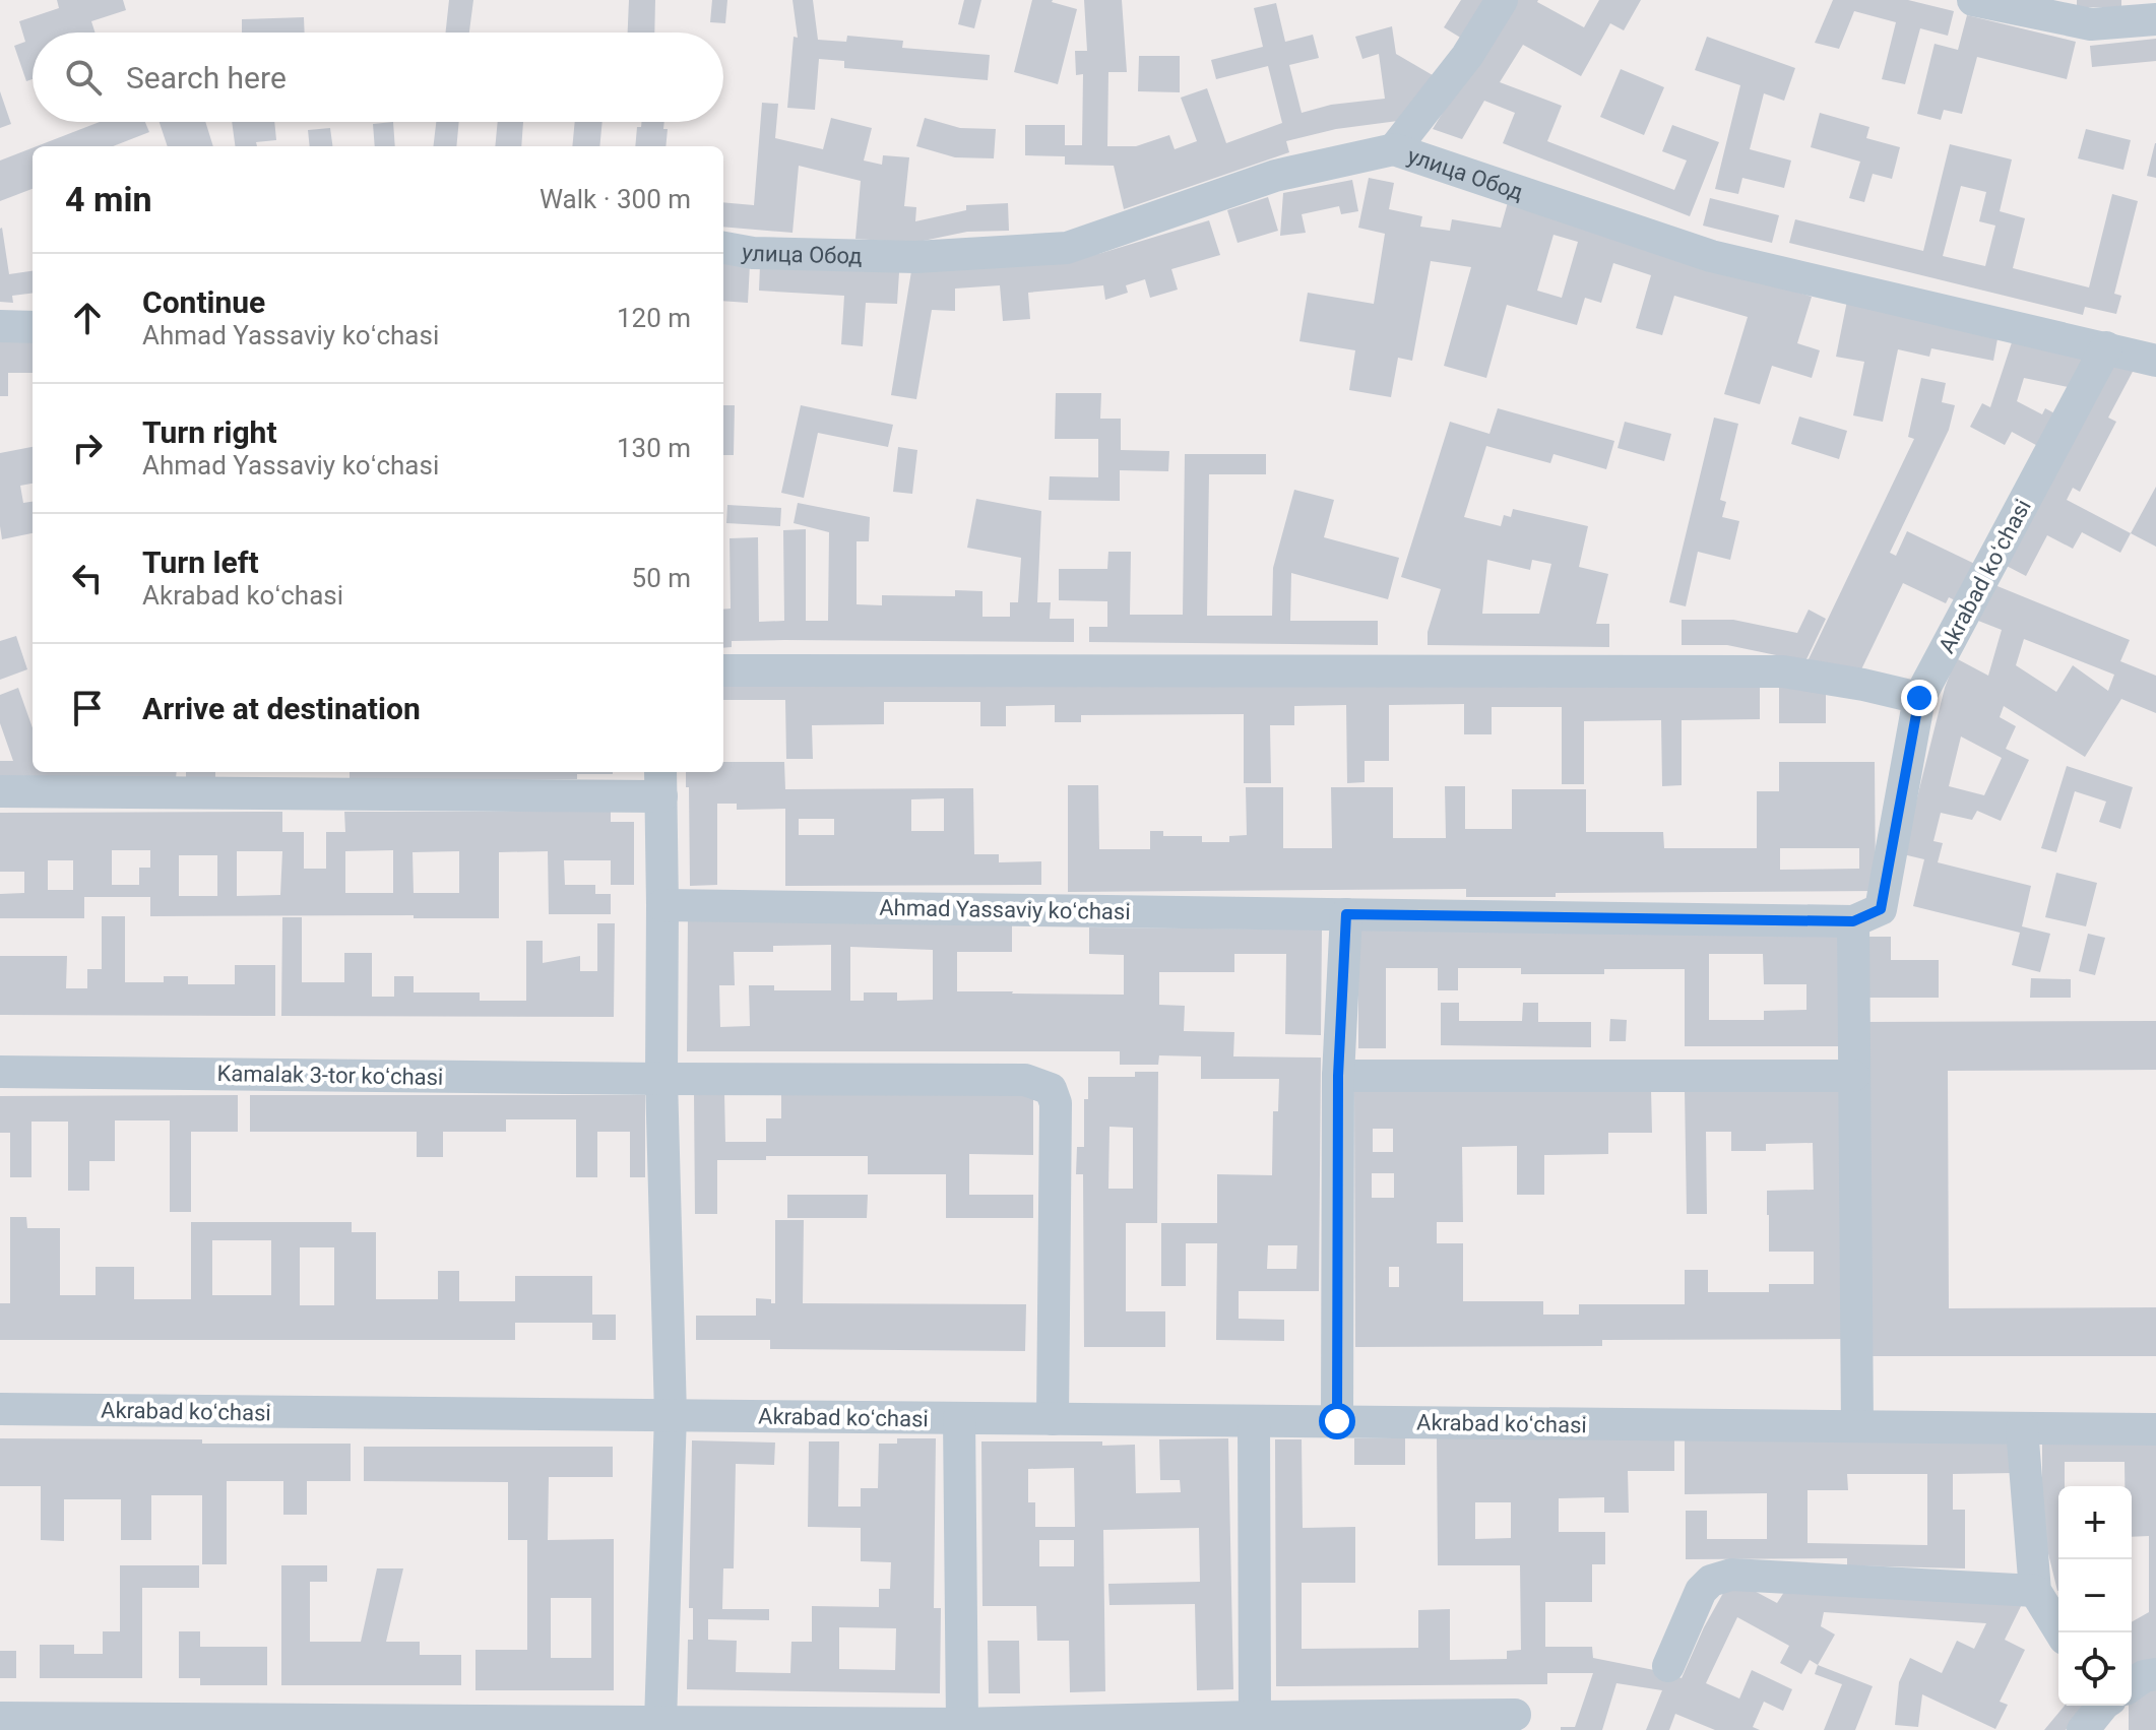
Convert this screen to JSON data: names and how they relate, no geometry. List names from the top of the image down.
{
  "streets": {
    "street": [
      "улица Обод",
      "Akrabad koʻchasi",
      "Ahmad Yassaviy koʻchasi",
      "Kamalak 3-tor koʻchasi"
    ]
  },
  "crossings": [
    ["улица Обод", "Akrabad koʻchasi"],
    ["Akrabad koʻchasi", "Ahmad Yassaviy koʻchasi"],
    ["Akrabad koʻchasi", "Kamalak 3-tor koʻchasi"]
  ],
  "page": {
    "search": "Search here",
    "heading": ["4 min", "Walk · 300 m"],
    "list": [
      ["Continue", "Ahmad Yassaviy koʻchasi", "120 m"],
      ["Turn right", "Ahmad Yassaviy koʻchasi", "130 m"],
      ["Turn left", "Akrabad koʻchasi", "50 m"],
      "Arrive at destination"
    ],
    "map_buttons": ["+", "−"]
  }
}
